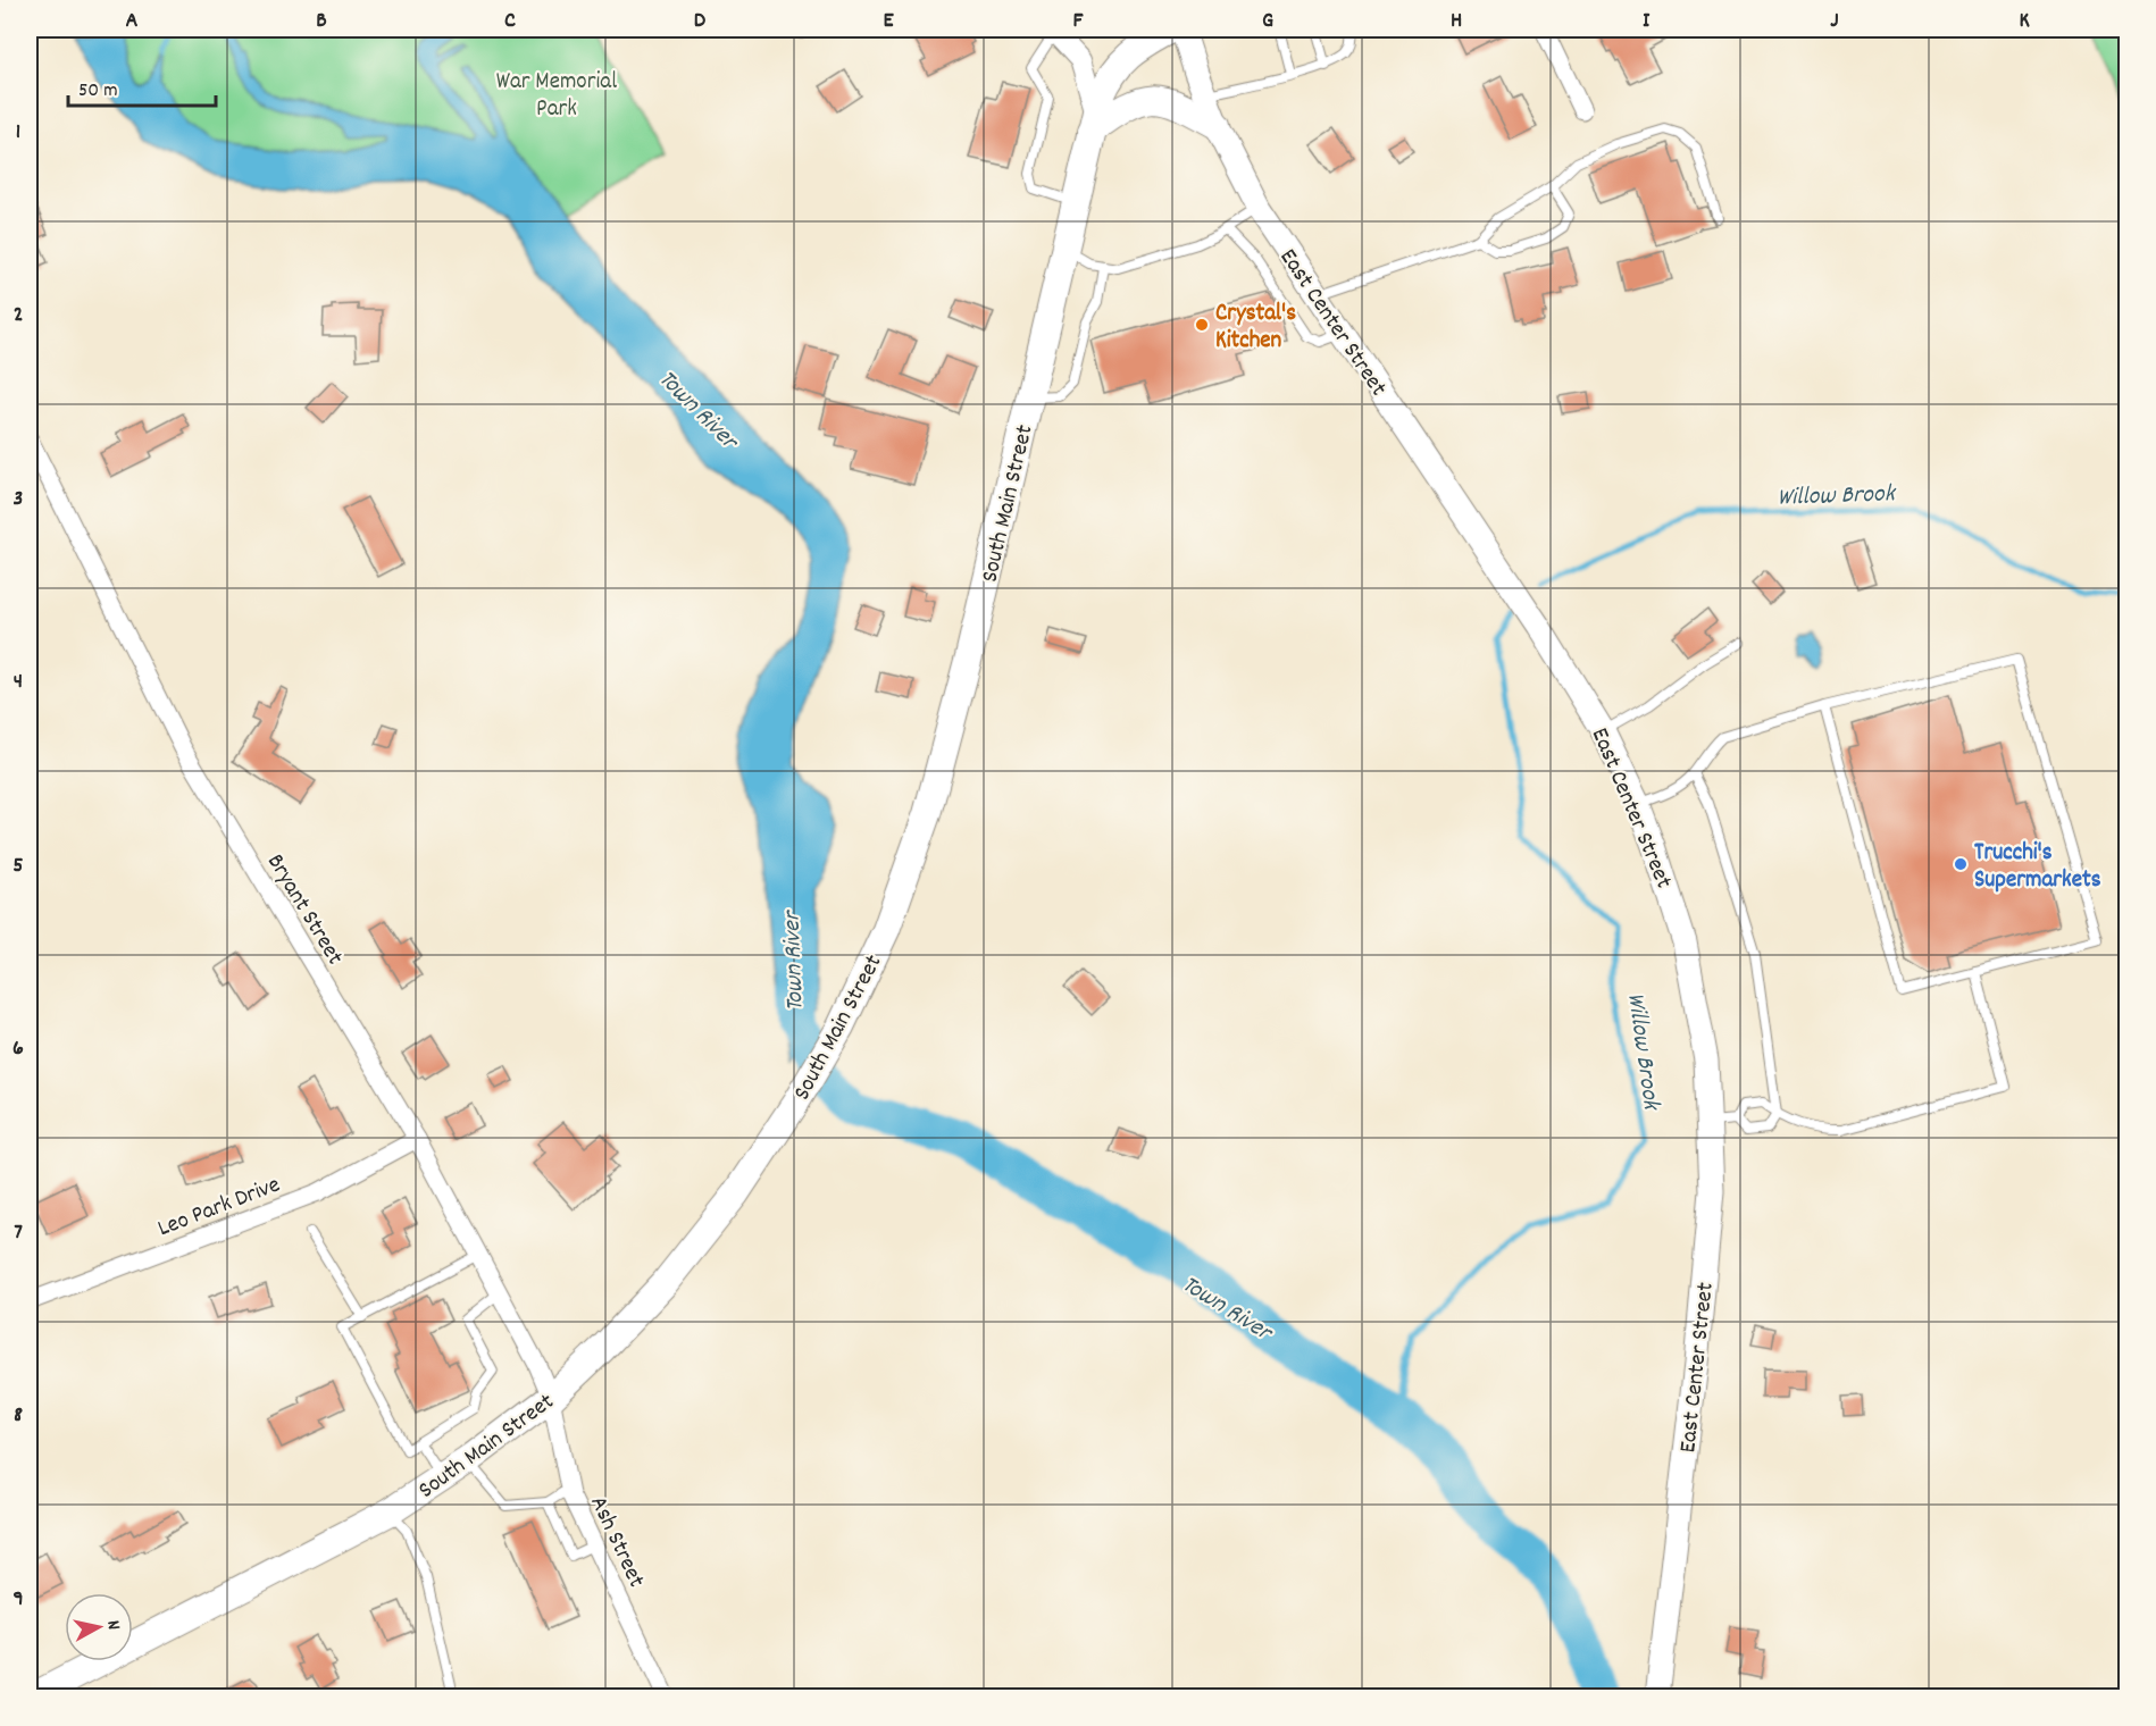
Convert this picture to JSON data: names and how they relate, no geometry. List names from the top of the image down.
{
  "streets": {
    "main road": ["East Center Street", "South Main Street"],
    "street": ["Bryant Street", "Leo Park Drive", "Ash Street"]
  },
  "crossings": [
    ["East Center Street", "South Main Street"],
    ["South Main Street", "Bryant Street"],
    ["South Main Street", "Ash Street"],
    ["Bryant Street", "Leo Park Drive"],
    ["Bryant Street", "Ash Street"]
  ],
  "water": ["Town River", "Willow Brook"],
  "parks": ["War Memorial Park"],
  "places": ["Crystal's Kitchen", "Trucchi's Supermarkets"],
  "scale_bar": "50 m",
  "north": "right",
  "grid": {
    "columns": [
      "A",
      "B",
      "C",
      "D",
      "E",
      "F",
      "G",
      "H",
      "I",
      "J",
      "K"
    ],
    "rows": [
      "1",
      "2",
      "3",
      "4",
      "5",
      "6",
      "7",
      "8",
      "9"
    ]
  }
}
